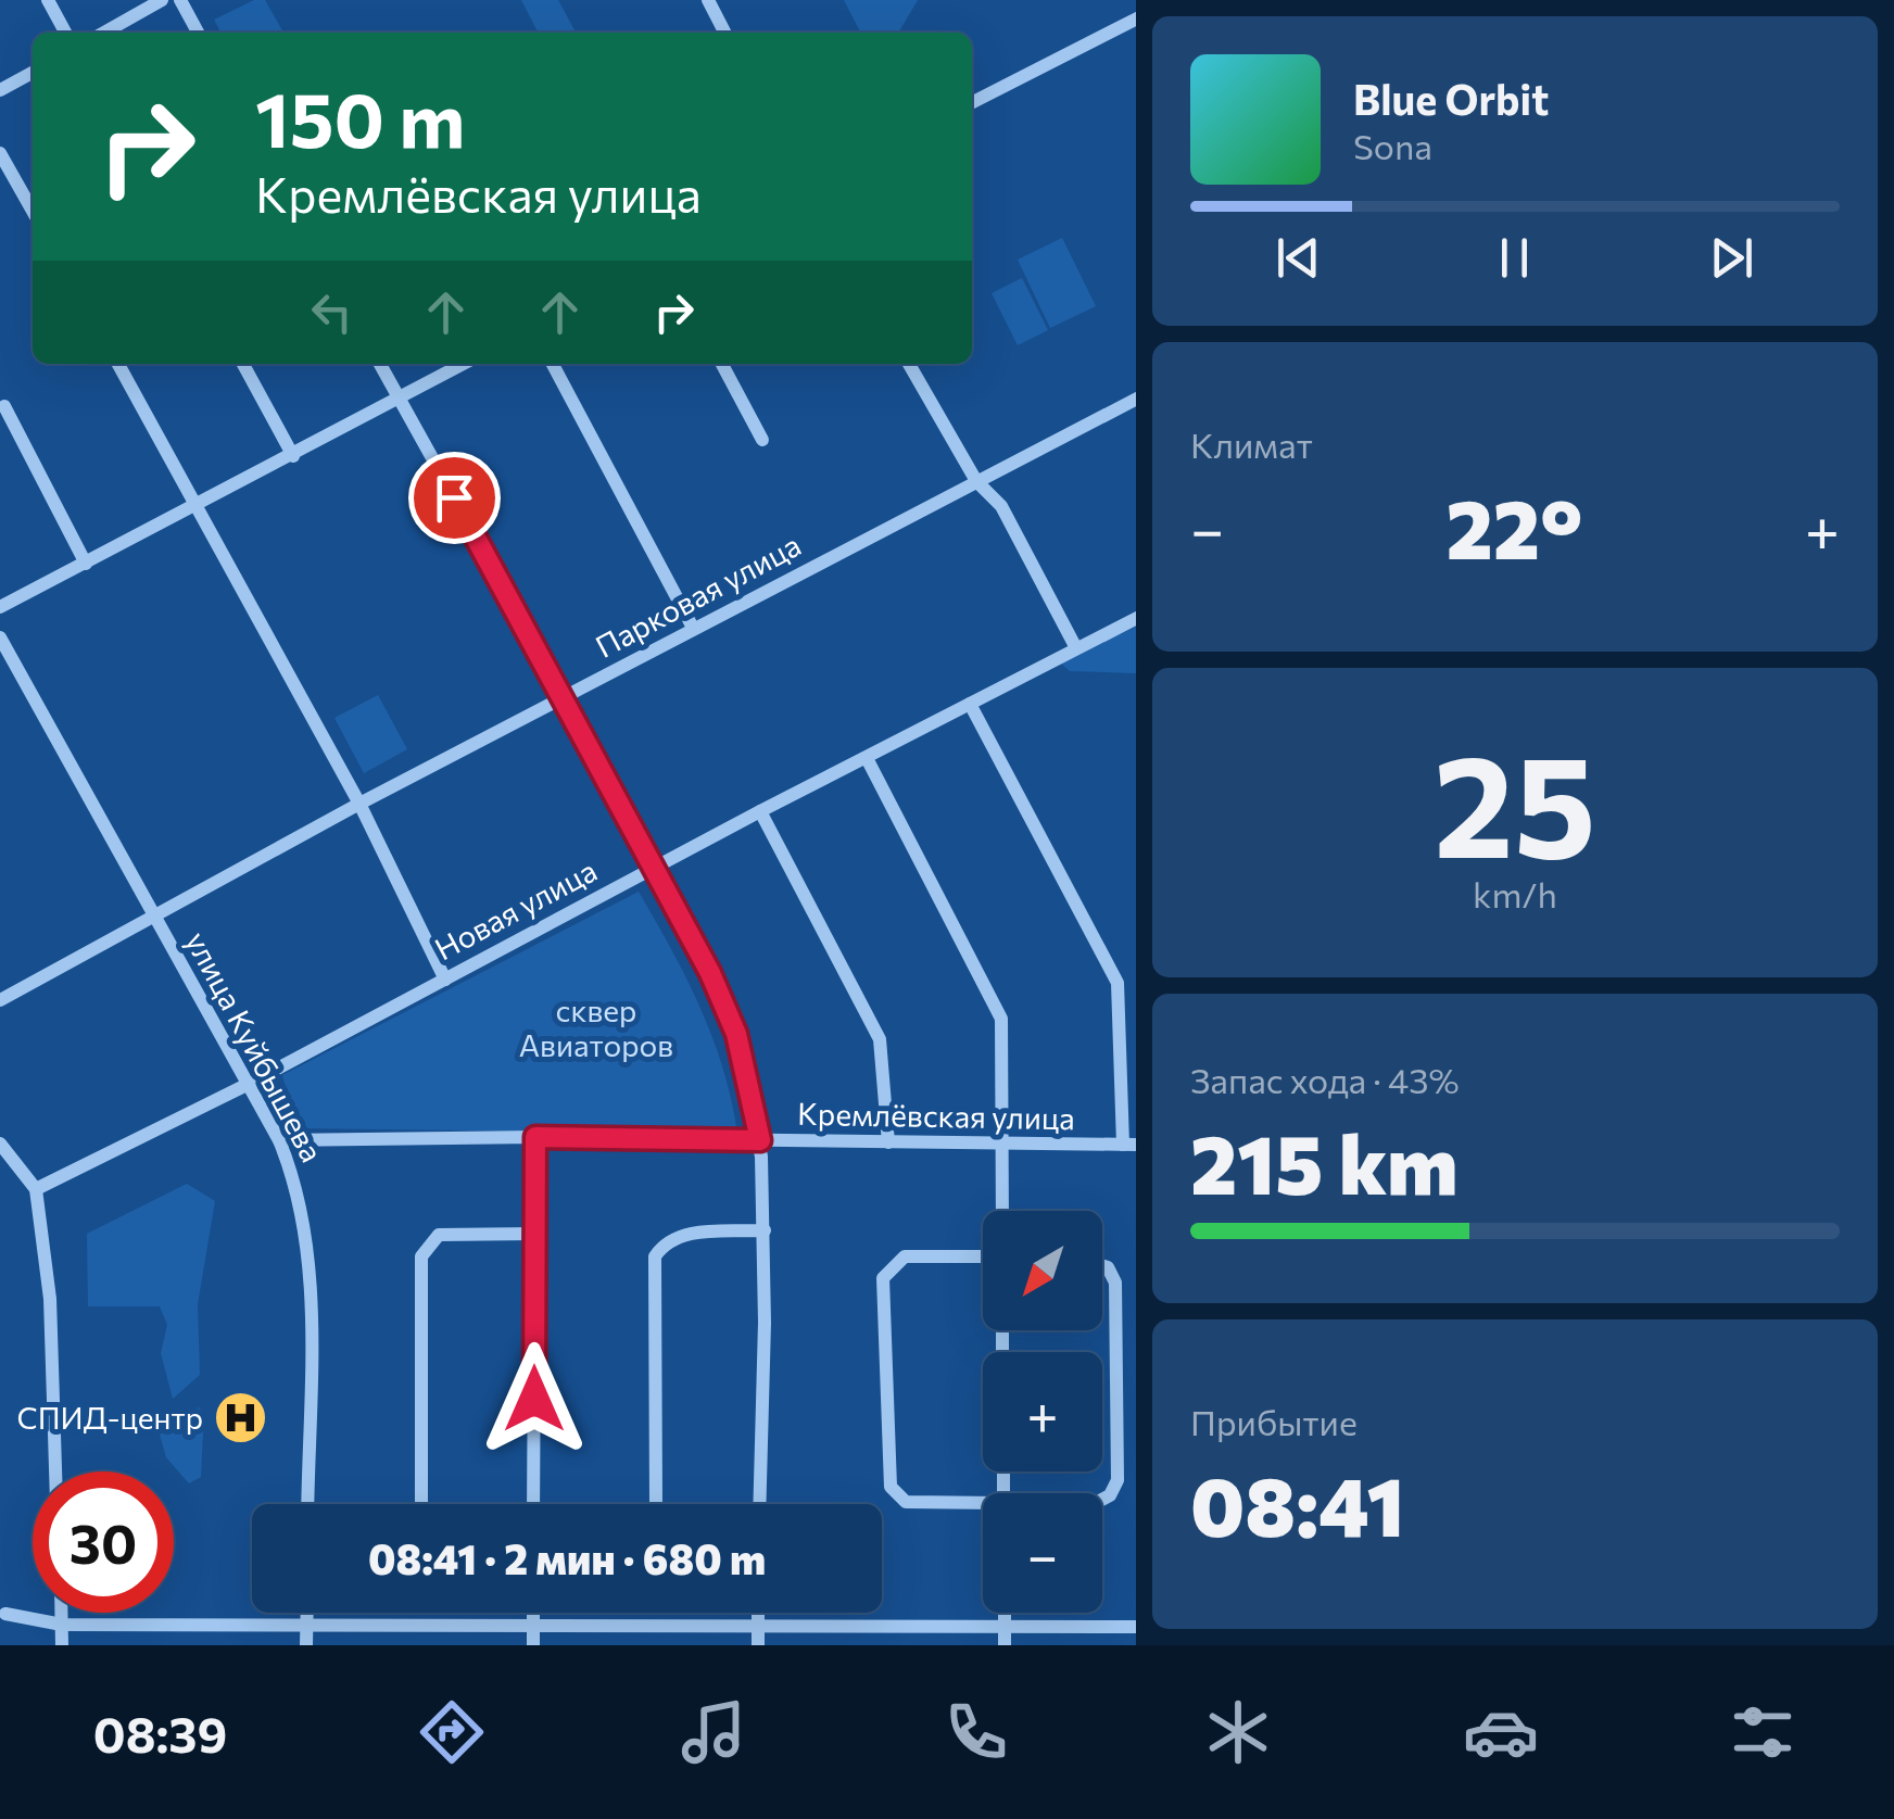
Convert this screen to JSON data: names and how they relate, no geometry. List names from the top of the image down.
{
  "streets": {
    "street": [
      "Парковая улица",
      "Новая улица",
      "улица Куйбышева",
      "Кремлёвская улица"
    ]
  },
  "crossings": [
    ["Парковая улица", "улица Куйбышева"],
    ["Новая улица", "улица Куйбышева"],
    ["улица Куйбышева", "Кремлёвская улица"]
  ],
  "parks": ["сквер Авиаторов"],
  "places": {
    "hospital": ["СПИД-центр"]
  },
  "north": "bottom left",
  "page": {
    "turn": ["150 m", "Кремлёвская улица"],
    "song": ["Blue Orbit", "Sona"],
    "tile": [
      "Климат",
      ["25", "km/h"],
      ["Запас хода · 43%", "215 km"],
      ["Прибытие", "08:41"]
    ],
    "heat": ["−", "22°", "+"],
    "map_buttons": ["+", "−"],
    "limit": "30",
    "trip": "08:41 · 2 мин · 680 m",
    "tabs": "08:39"
  }
}
